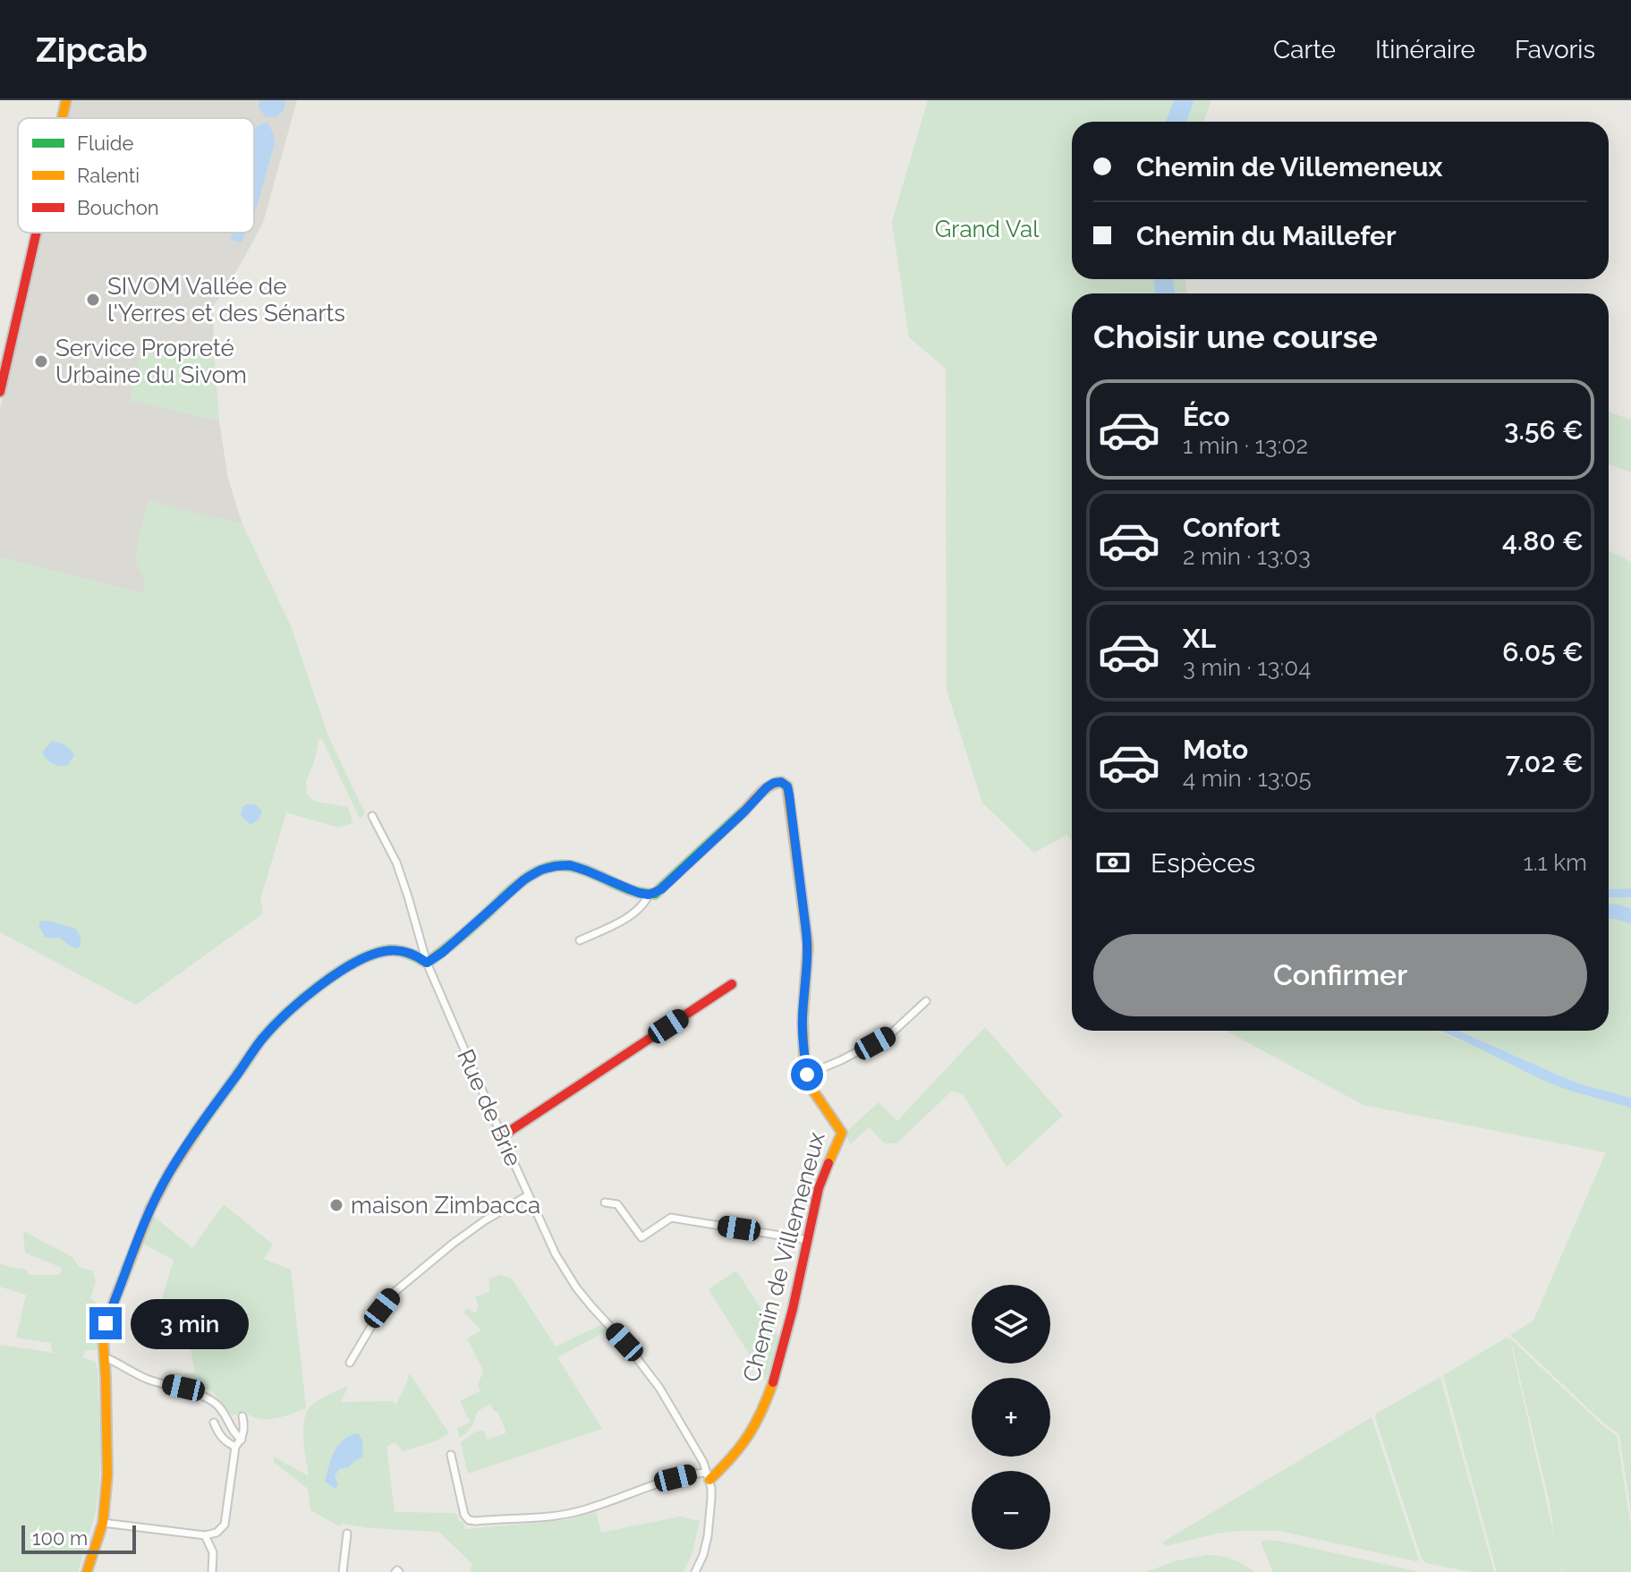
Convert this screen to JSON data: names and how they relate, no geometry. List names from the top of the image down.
{
  "streets": {
    "street": ["Rue de Brie", "Chemin de Villemeneux"]
  },
  "crossings": [
    ["Rue de Brie", "Chemin de Villemeneux"]
  ],
  "parks": ["Grand Val"],
  "places": ["SIVOM Vallée de l'Yerres et des Sénarts", "Service Propreté Urbaine du Sivom", "maison Zimbacca"],
  "legend": ["Fluide", "Ralenti", "Bouchon"],
  "scale_bar": "100 m",
  "page": {
    "header": "Zipcab",
    "nav": ["Carte", "Itinéraire", "Favoris"],
    "banner": ["Chemin de Villemeneux", "Chemin du Maillefer"],
    "heading": "Choisir une course",
    "list": [
      {
        "name": "Éco",
        "note": "1 min · 13:02",
        "value": "3.56 €"
      },
      {
        "name": "Confort",
        "note": "2 min · 13:03",
        "value": "4.80 €"
      },
      {
        "name": "XL",
        "note": "3 min · 13:04",
        "value": "6.05 €"
      },
      {
        "name": "Moto",
        "note": "4 min · 13:05",
        "value": "7.02 €"
      }
    ],
    "pay": ["Espèces", "1.1 km"],
    "buttons": "Confirmer",
    "map_buttons": ["+", "−"],
    "bubble": "3 min",
    "scale": "100 m"
  }
}
